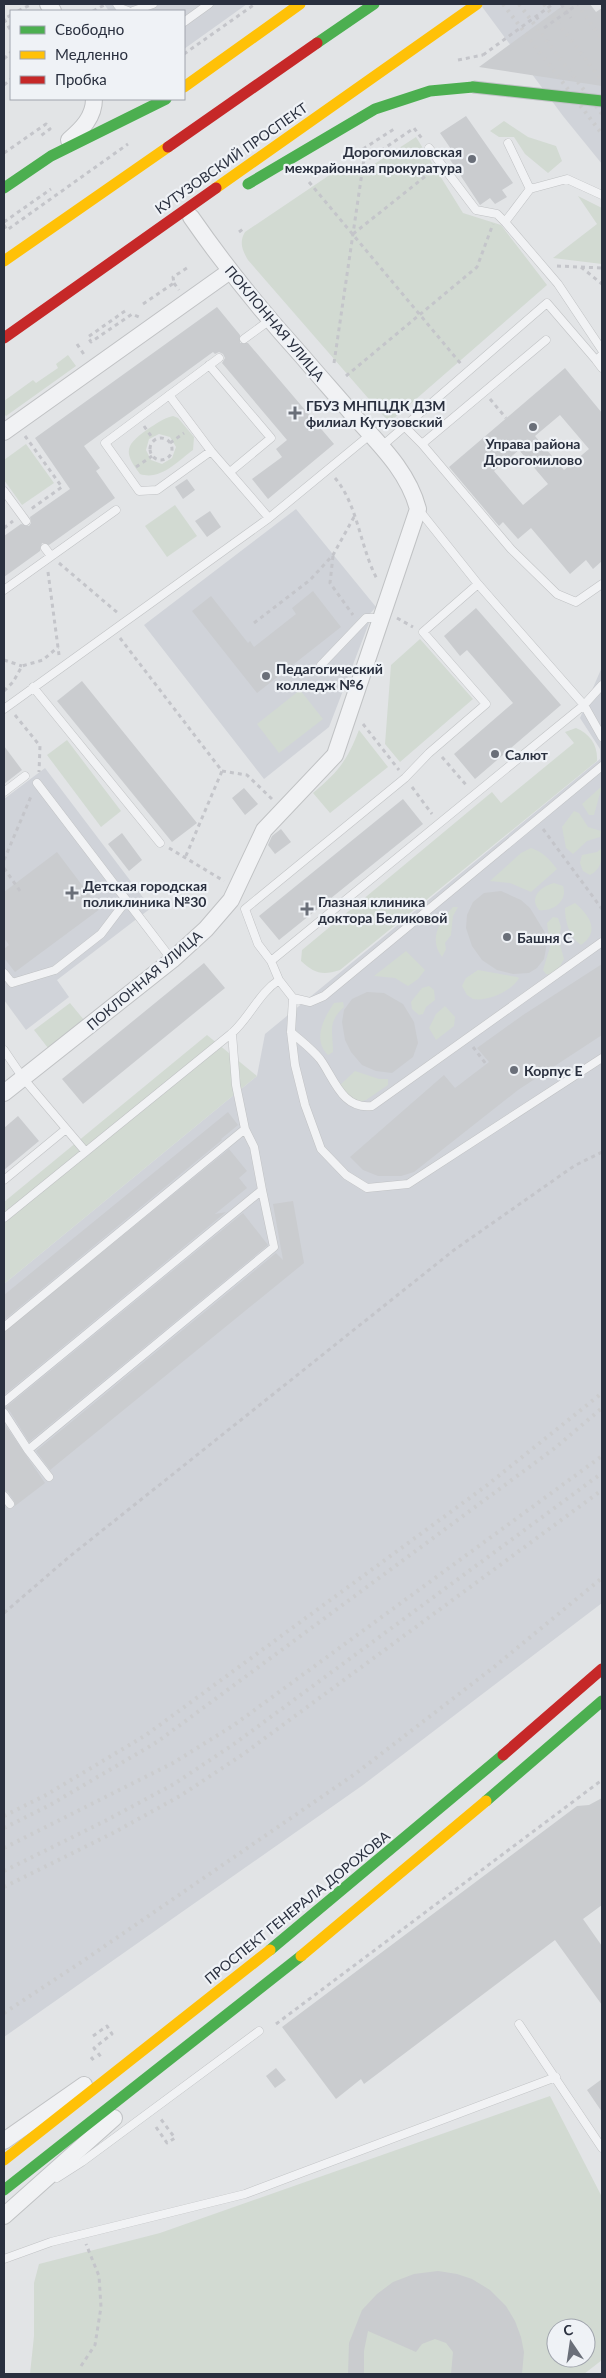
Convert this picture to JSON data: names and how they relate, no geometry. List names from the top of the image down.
{
  "streets": {
    "main road": ["КУТУЗОВСКИЙ ПРОСПЕКТ", "ПРОСПЕКТ ГЕНЕРАЛА ДОРОХОВА"],
    "street": ["ПОКЛОННАЯ УЛИЦА"]
  },
  "places": {
    "other": [
      "Дорогомиловская межрайонная прокуратура",
      "Управа района Дорогомилово",
      "Педагогический колледж №6",
      "Салют",
      "Башня C",
      "Корпус E"
    ],
    "health": ["ГБУЗ МНПЦДК ДЗМ филиал Кутузовский", "Детская городская поликлиника №30", "Глазная клиника доктора Беликовой"]
  },
  "legend": ["Свободно", "Медленно", "Пробка"],
  "north": "top"
}
